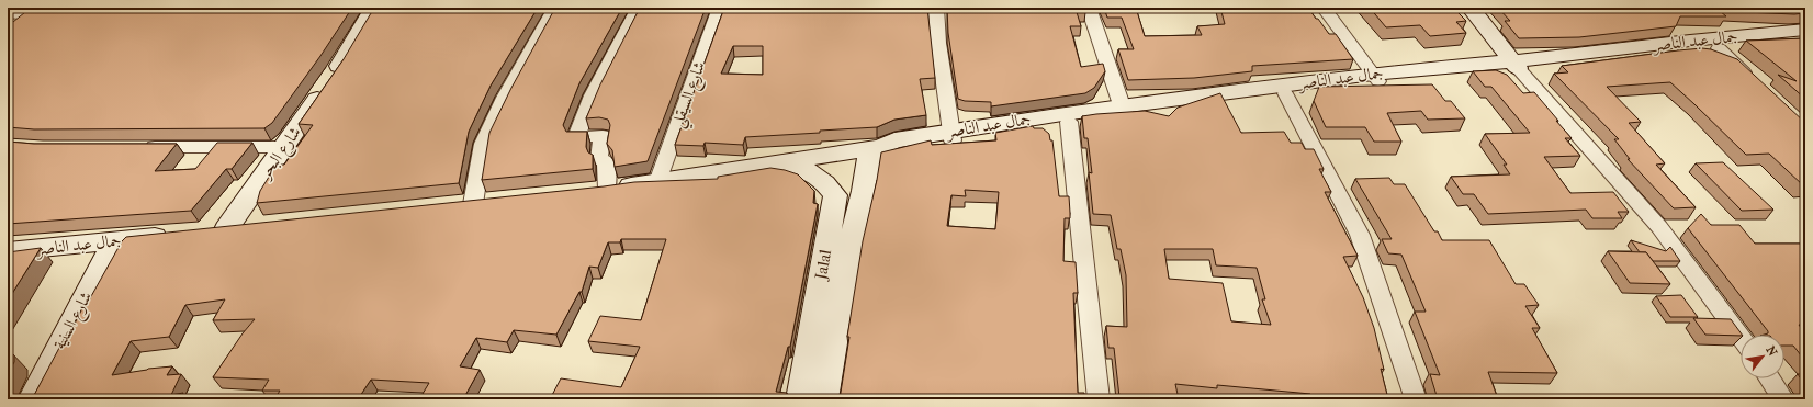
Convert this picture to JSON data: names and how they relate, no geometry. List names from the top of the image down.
{
  "streets": {
    "main road": [
      "جمال عبد الناصر",
      "شارع البحر",
      "Jalal",
      "شارع السنية"
    ],
    "street": ["شارع السيقلي"]
  },
  "crossings": [
    ["جمال عبد الناصر", "شارع السيقلي"],
    ["جمال عبد الناصر", "Jalal"],
    ["جمال عبد الناصر", "شارع السنية"]
  ],
  "north": "top right"
}
